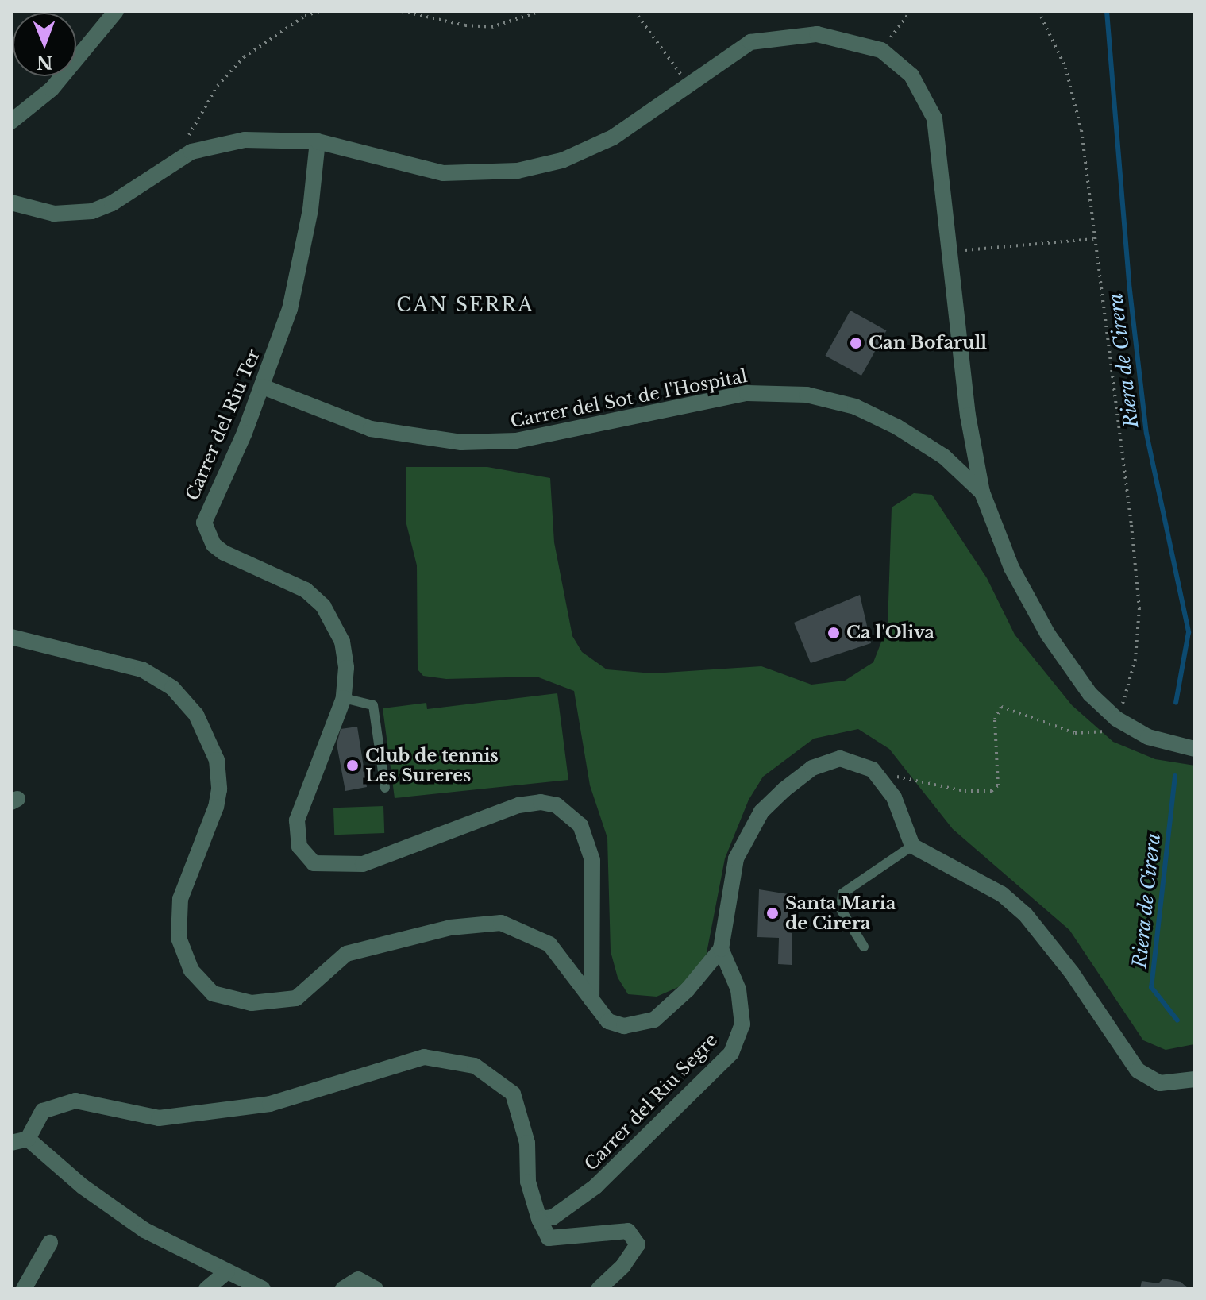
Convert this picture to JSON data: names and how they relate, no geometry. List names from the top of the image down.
{
  "streets": {
    "street": ["Carrer del Sot de l'Hospital", "Carrer del Riu Ter", "Carrer del Riu Segre"]
  },
  "crossings": [
    ["Carrer del Sot de l'Hospital", "Carrer del Riu Ter"]
  ],
  "districts": ["CAN SERRA"],
  "water": ["Riera de Cirera"],
  "places": [
    "Can Bofarull",
    "Ca l'Oliva",
    "Club de tennis Les Sureres",
    "Santa Maria de Cirera"
  ],
  "north": "bottom"
}
